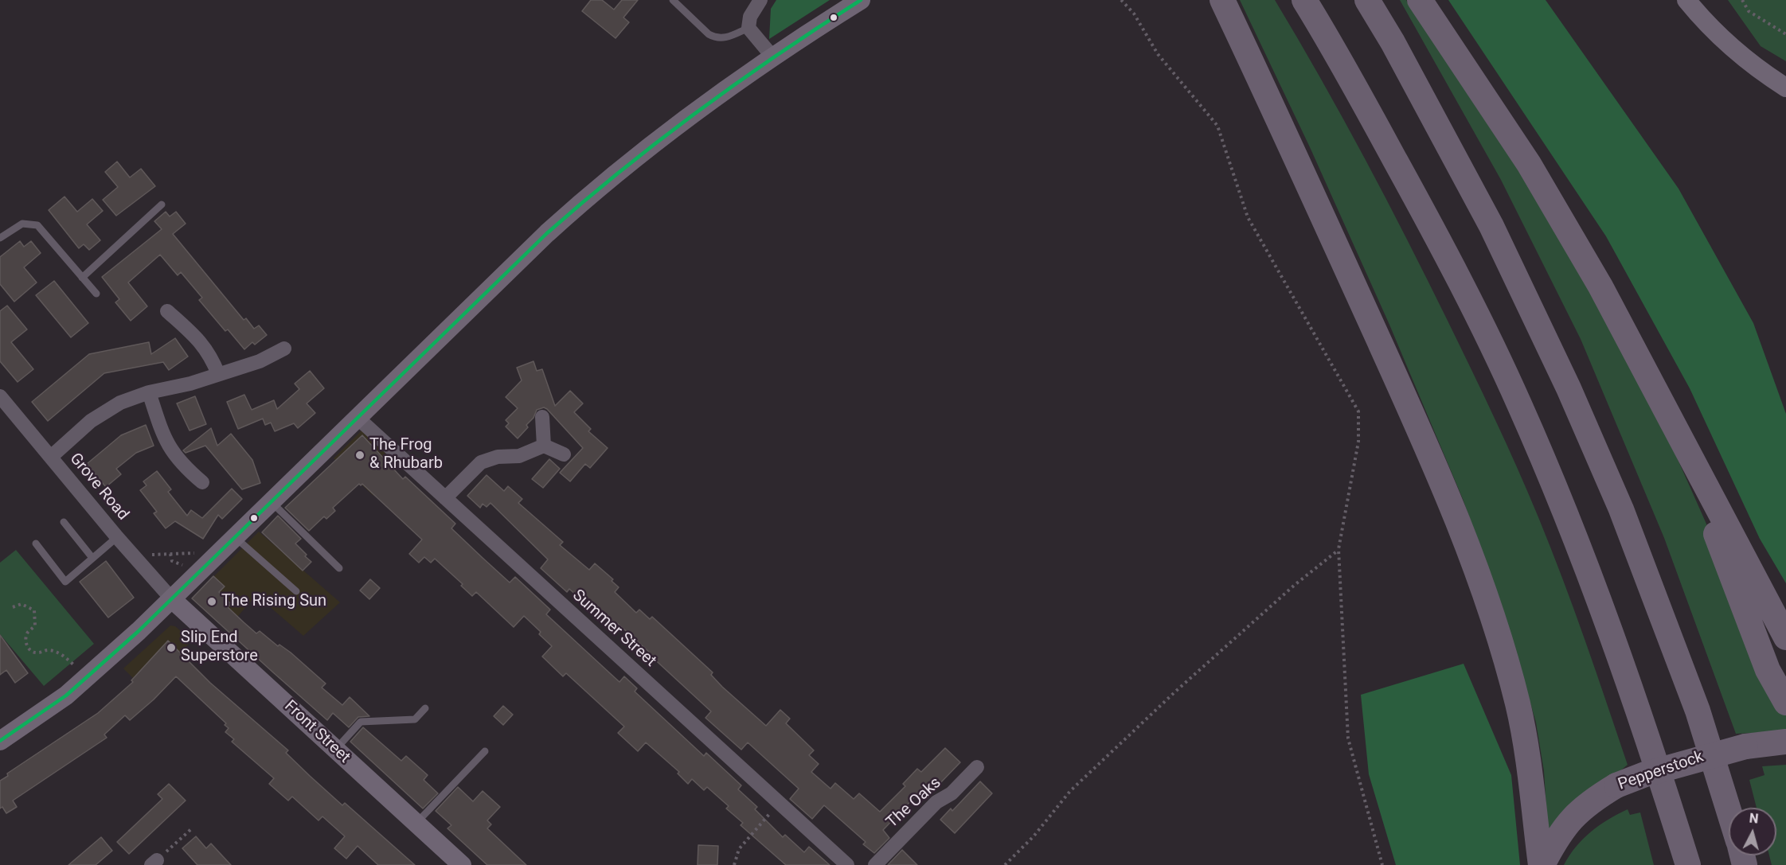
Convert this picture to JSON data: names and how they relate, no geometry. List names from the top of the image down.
{
  "streets": {
    "highway": ["Pepperstock"],
    "main road": ["Front Street"],
    "street": ["Grove Road", "Summer Street", "The Oaks"]
  },
  "crossings": [
    ["Grove Road", "Front Street"]
  ],
  "places": ["The Frog & Rhubarb", "The Rising Sun", "Slip End Superstore"],
  "north": "top"
}
